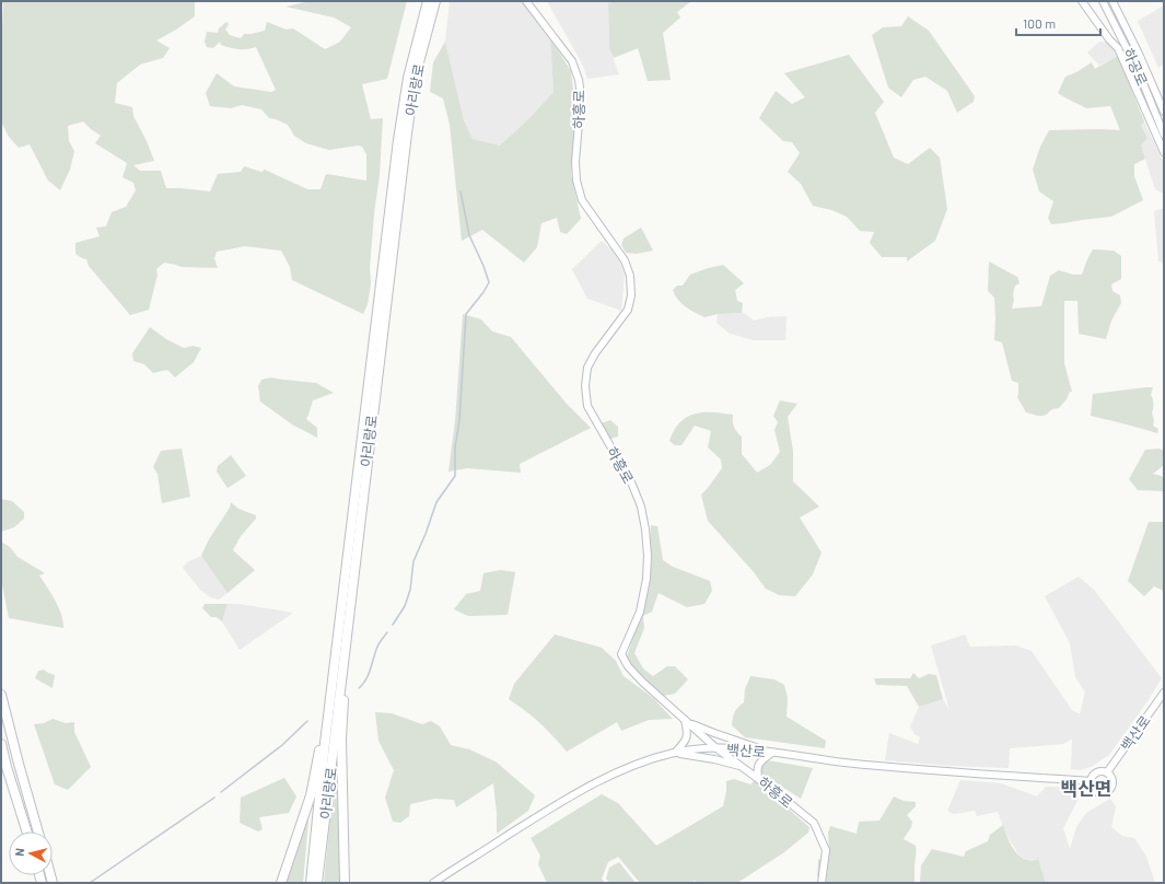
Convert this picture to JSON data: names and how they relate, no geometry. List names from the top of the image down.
{
  "streets": {
    "highway": ["아리랑로"],
    "street": ["하공로", "하흥로", "백산로"]
  },
  "crossings": [
    ["하흥로", "백산로"]
  ],
  "districts": ["백산면"],
  "scale_bar": "100 m",
  "north": "left"
}
